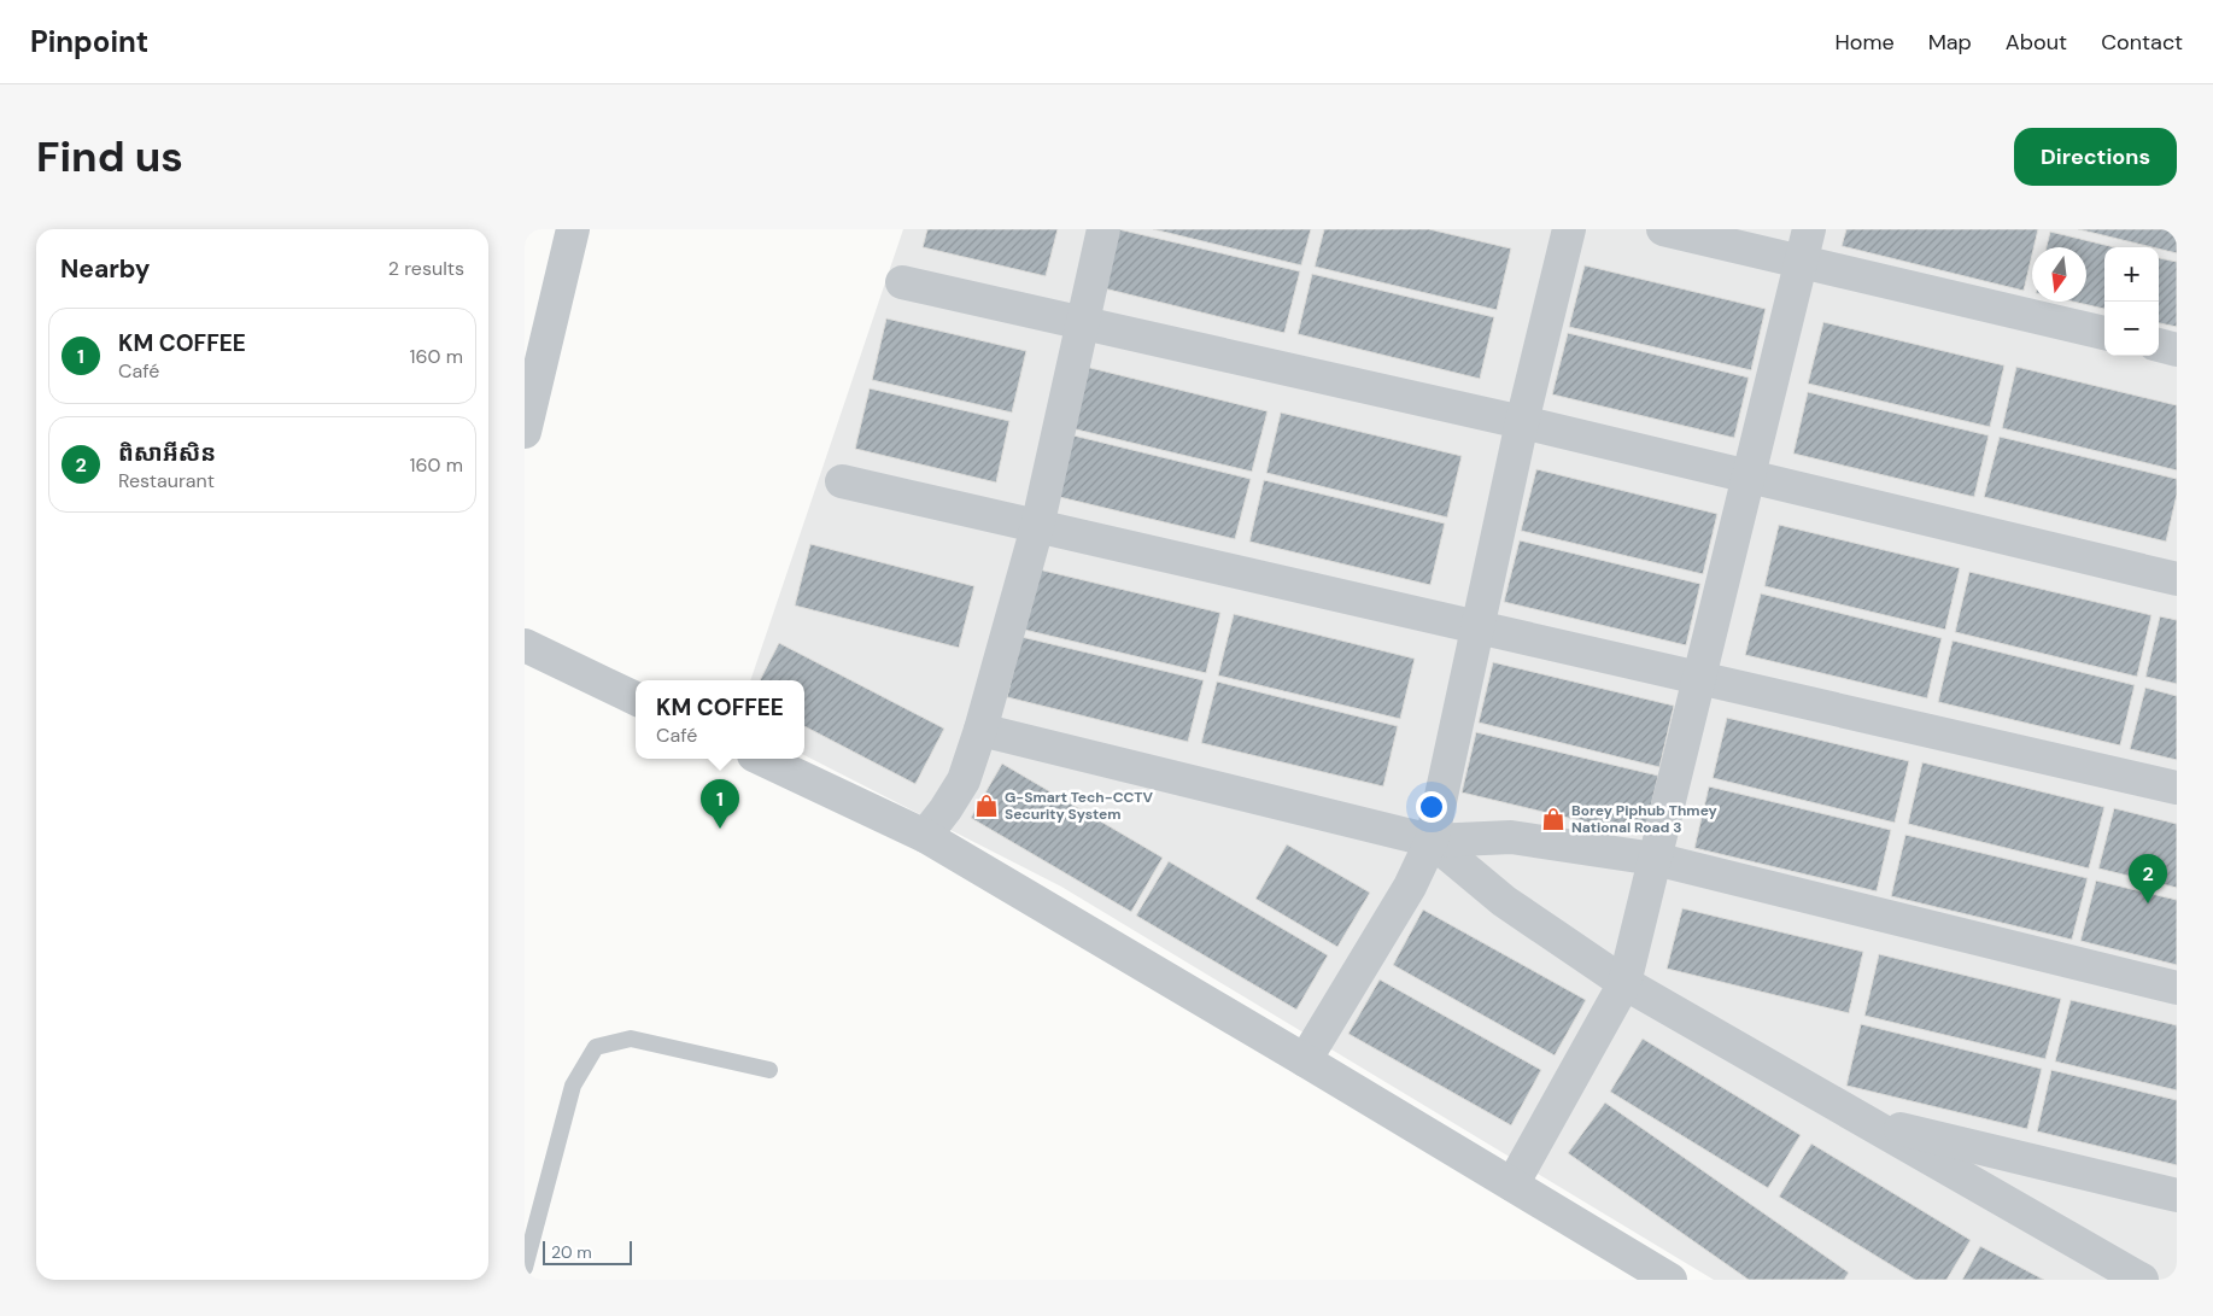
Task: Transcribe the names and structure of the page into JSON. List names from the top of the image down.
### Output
{
  "places": {
    "shop": ["G-Smart Tech-CCTV Security System", "Borey Piphub Thmey National Road 3"]
  },
  "scale_bar": "20 m",
  "north": "bottom",
  "page": {
    "header": "Pinpoint",
    "nav": [
      "Home",
      "Map",
      "About",
      "Contact"
    ],
    "buttons": "Directions",
    "title": "Find us",
    "heading": ["Nearby", "2 results"],
    "map_buttons": ["+", "−"],
    "list": [
      {
        "mark": "1",
        "name": "KM COFFEE",
        "note": "Café",
        "value": "160 m"
      },
      {
        "mark": "2",
        "name": "ពិសាអីសិន",
        "note": "Restaurant",
        "value": "160 m"
      }
    ],
    "popup": ["KM COFFEE", "Café"],
    "pins": ["1", "2"],
    "scale": "20 m"
  }
}
